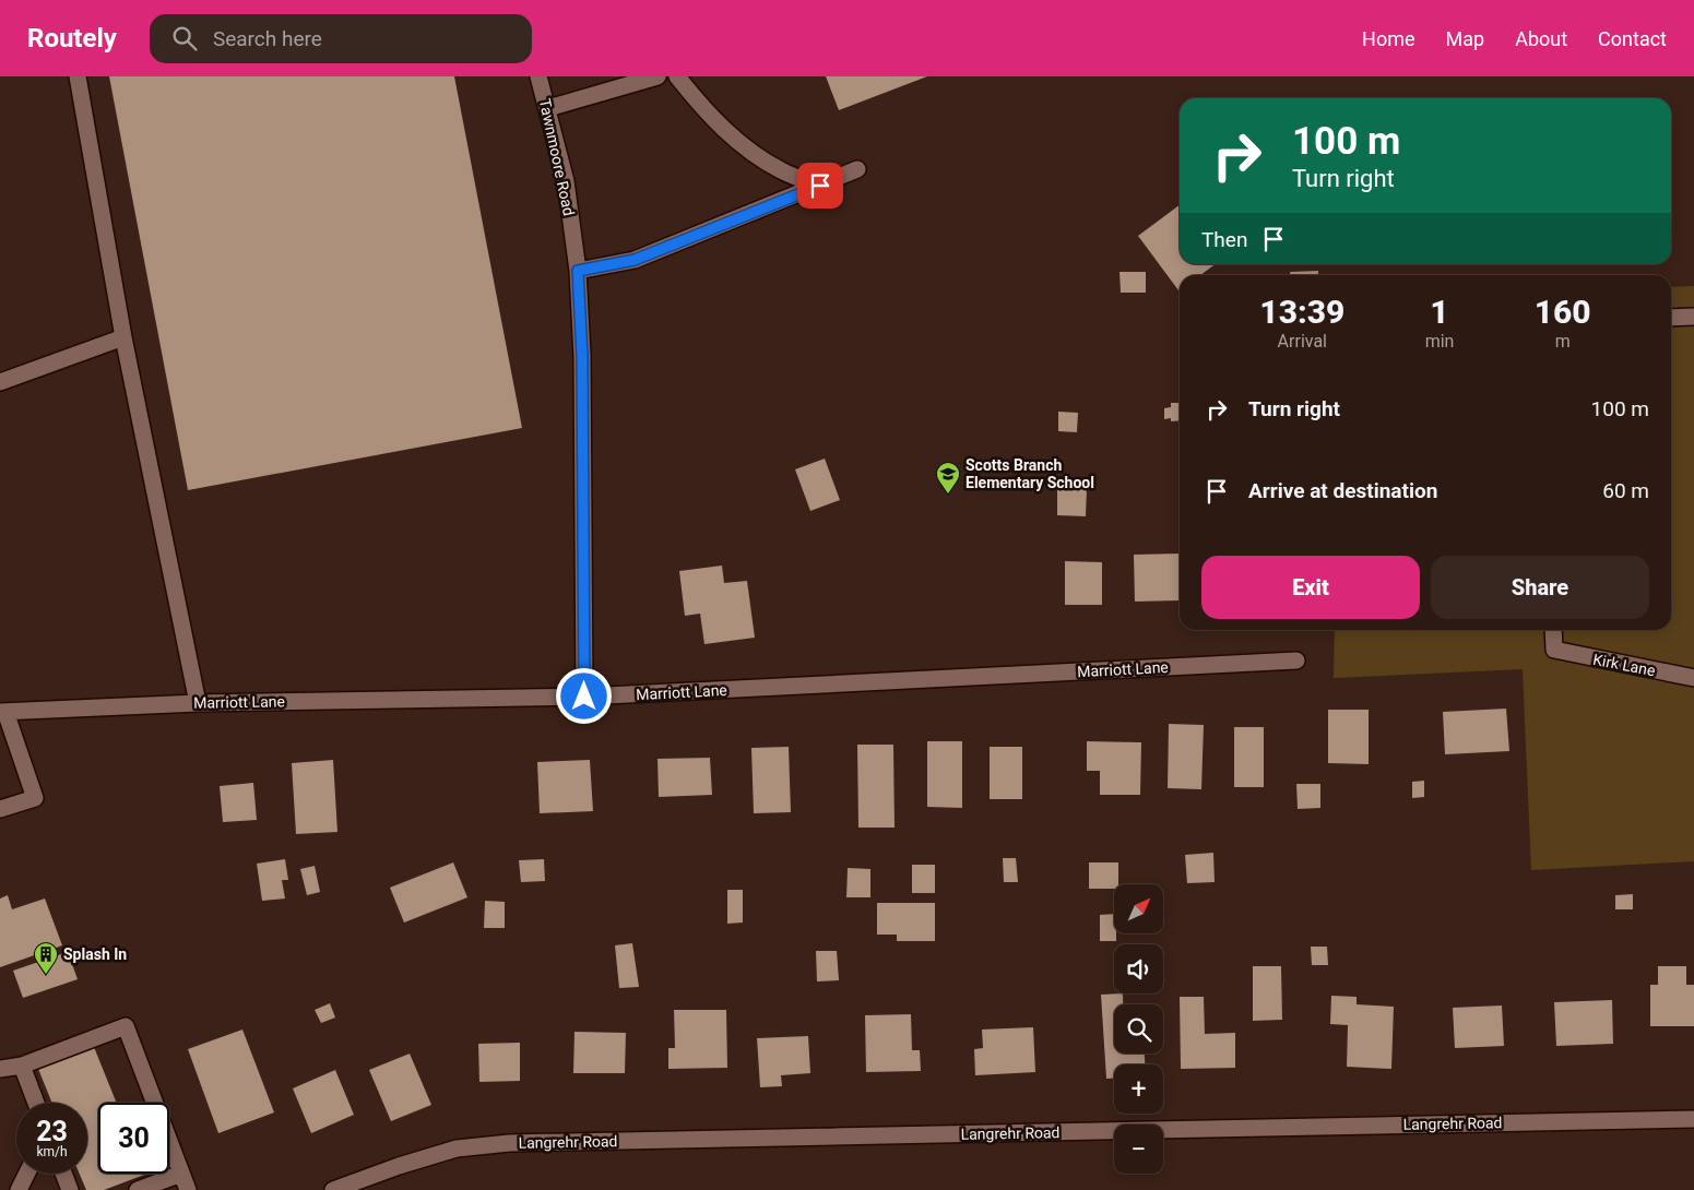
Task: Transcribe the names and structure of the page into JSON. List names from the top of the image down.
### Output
{
  "streets": {
    "street": [
      "Tawnmoore Road",
      "Kirk Lane",
      "Marriott Lane",
      "Langrehr Road"
    ]
  },
  "crossings": [
    ["Tawnmoore Road", "Marriott Lane"]
  ],
  "places": {
    "school or university": ["Scotts Branch Elementary School"],
    "building": ["Splash In"]
  },
  "north": "top right",
  "page": {
    "header": "Routely",
    "search": "Search here",
    "nav": [
      "Home",
      "Map",
      "About",
      "Contact"
    ],
    "turn": ["100 m", "Turn right"],
    "then": "Then",
    "eta": [
      "13:39",
      "Arrival",
      "1",
      "min",
      "160",
      "m"
    ],
    "list": [
      {
        "name": "Turn right",
        "value": "100 m"
      },
      {
        "name": "Arrive at destination",
        "value": "60 m"
      }
    ],
    "buttons": ["Exit", "Share"],
    "map_buttons": ["+", "−"],
    "speed": "23 km/h",
    "limit": "30"
  }
}
